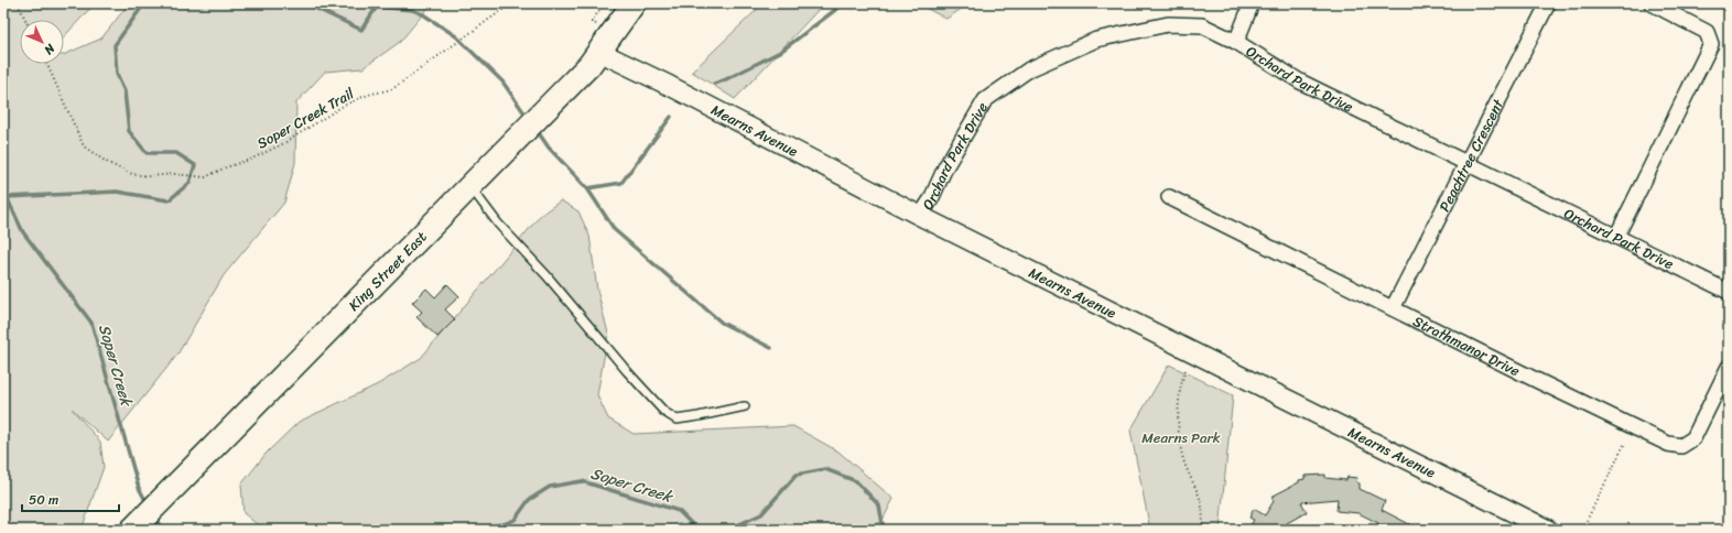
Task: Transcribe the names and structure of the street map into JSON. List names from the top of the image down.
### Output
{
  "streets": {
    "main road": ["King Street East"],
    "street": [
      "Orchard Park Drive",
      "Mearns Avenue",
      "Peachtree Crescent",
      "Strathmanor Drive"
    ],
    "path": ["Soper Creek Trail"]
  },
  "crossings": [
    ["Orchard Park Drive", "Mearns Avenue"],
    ["Orchard Park Drive", "Peachtree Crescent"],
    ["Mearns Avenue", "King Street East"],
    ["Peachtree Crescent", "Strathmanor Drive"]
  ],
  "water": ["Soper Creek"],
  "parks": ["Mearns Park"],
  "scale_bar": "50 m",
  "north": "bottom right"
}
